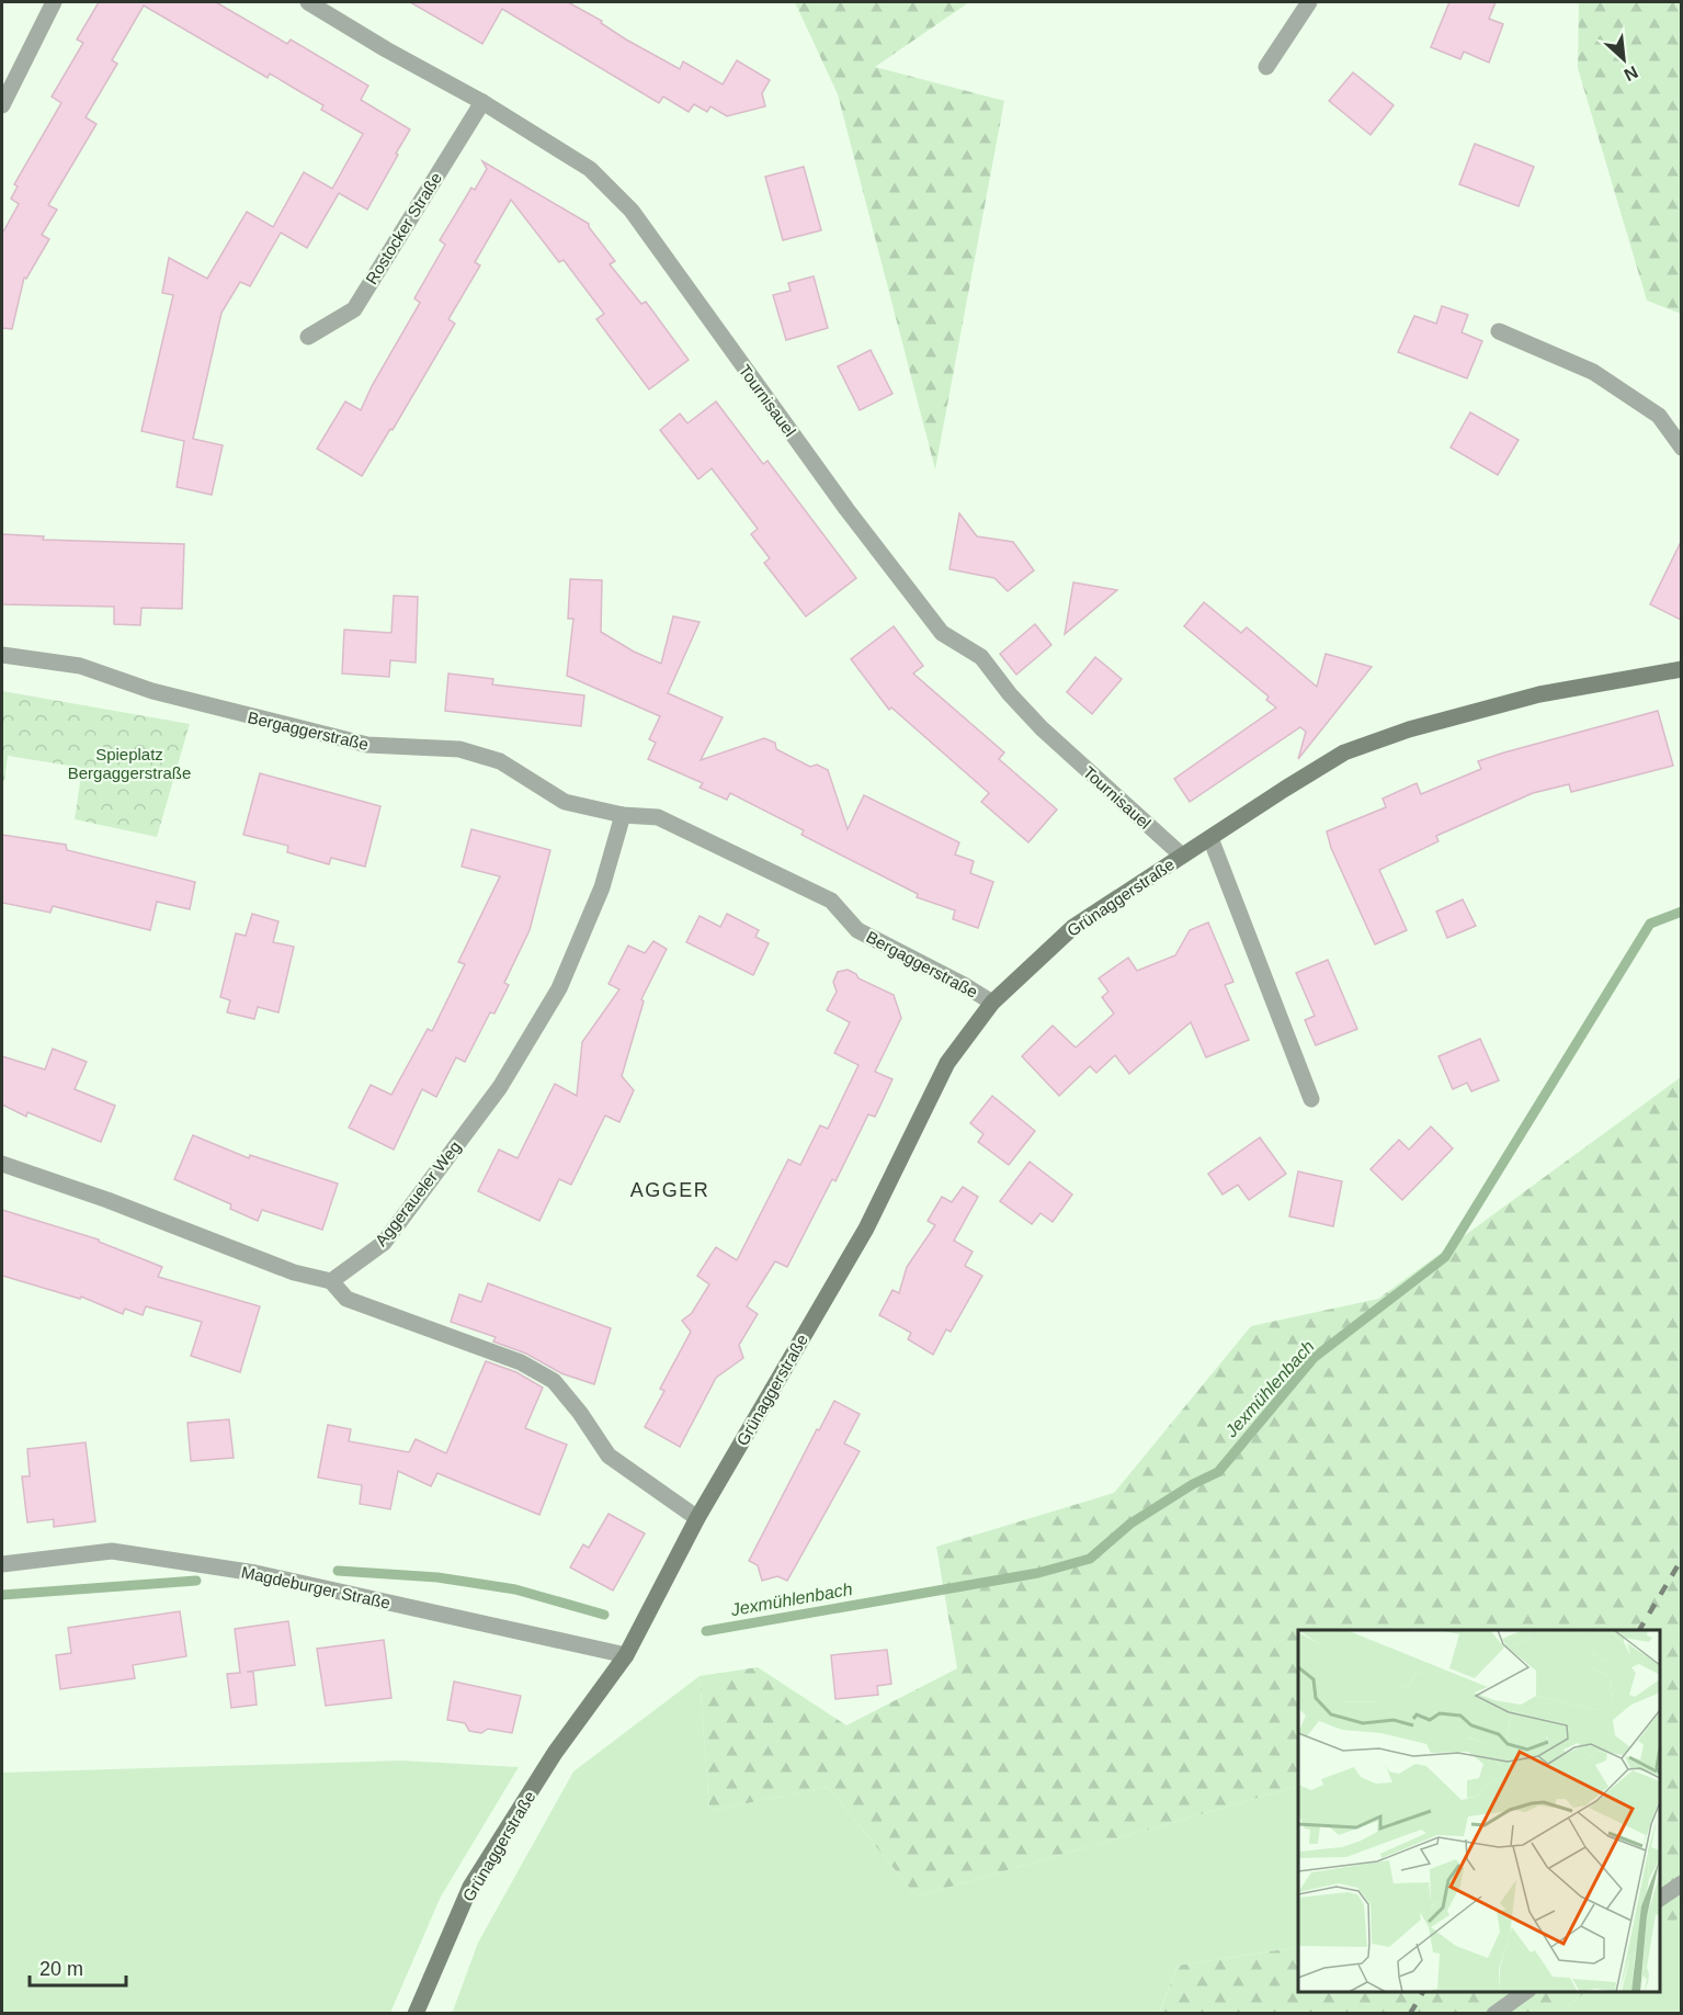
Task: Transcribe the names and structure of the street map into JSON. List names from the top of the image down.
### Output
{
  "streets": {
    "street": [
      "Rostocker Straße",
      "Tournisauel",
      "Bergaggerstraße",
      "Grünaggerstraße",
      "Aggeraueler Weg",
      "Magdeburger Straße"
    ]
  },
  "crossings": [
    ["Rostocker Straße", "Tournisauel"],
    ["Tournisauel", "Grünaggerstraße"],
    ["Bergaggerstraße", "Grünaggerstraße"],
    ["Bergaggerstraße", "Aggeraueler Weg"],
    ["Grünaggerstraße", "Magdeburger Straße"]
  ],
  "districts": ["AGGER"],
  "water": ["Jexmühlenbach"],
  "parks": ["Spieplatz Bergaggerstraße"],
  "scale_bar": "20 m",
  "north": "bottom right"
}
